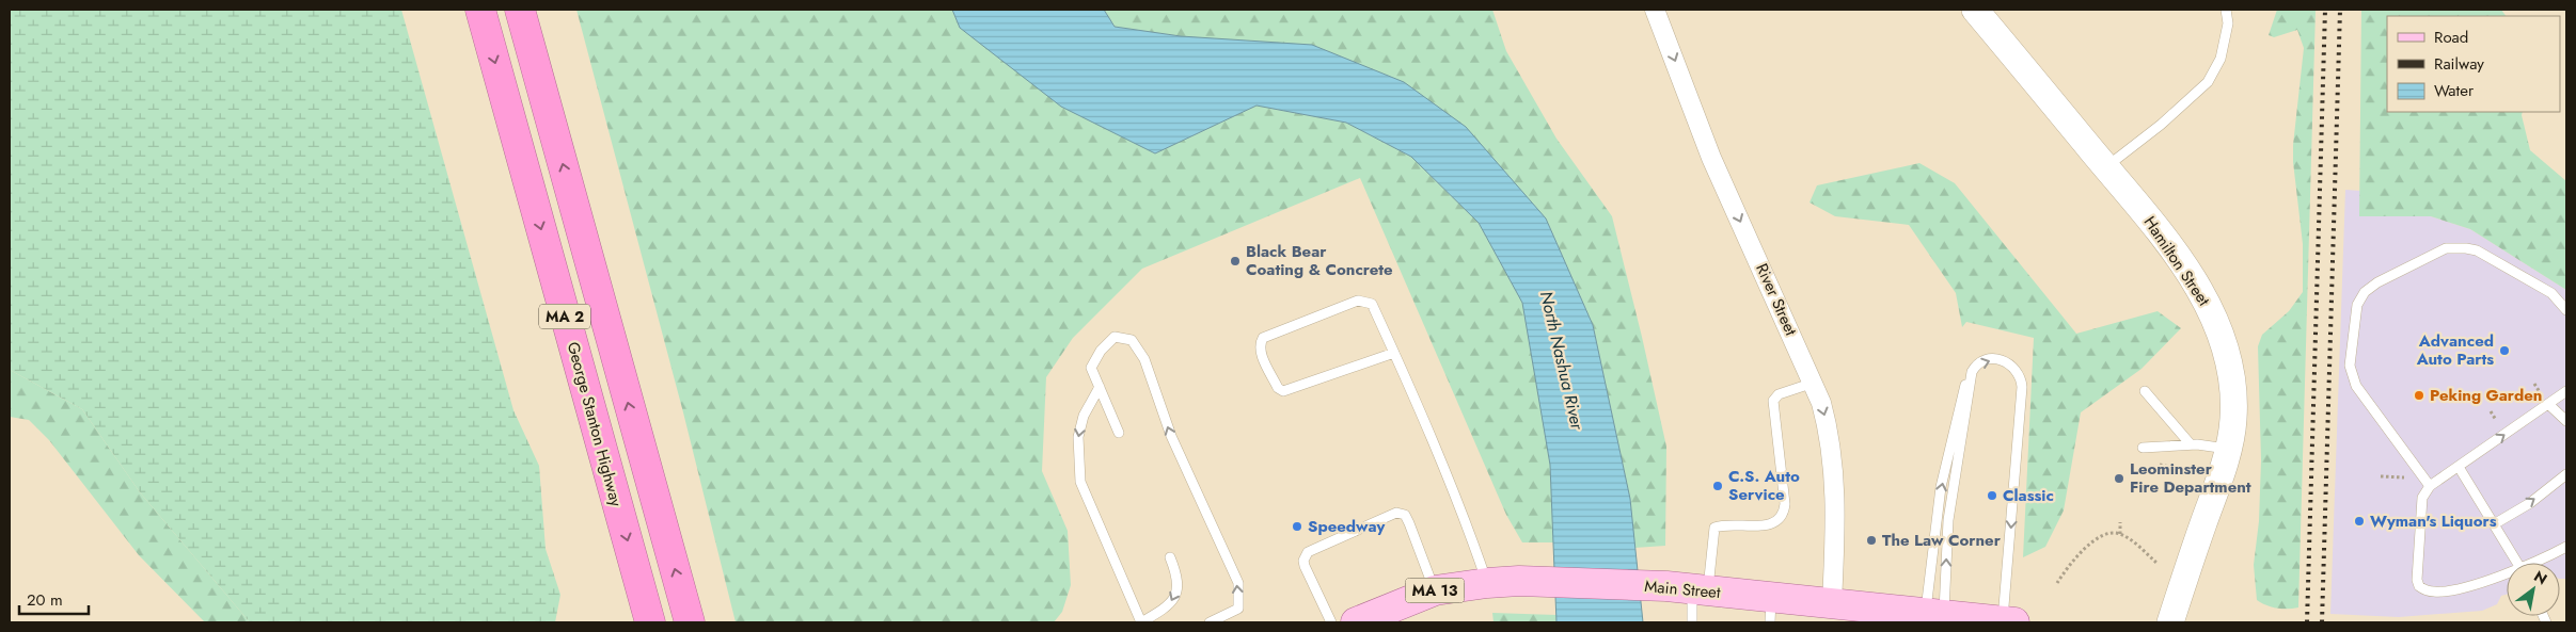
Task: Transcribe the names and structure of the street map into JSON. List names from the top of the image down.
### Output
{
  "streets": {
    "highway": ["MA 2", "George Stanton Highway"],
    "main road": ["Hamilton Street", "Main Street", "MA 13"],
    "street": ["River Street"]
  },
  "crossings": [
    ["River Street", "Main Street"]
  ],
  "one_way": ["River Street"],
  "water": ["North Nashua River"],
  "places": [
    "Black Bear Coating & Concrete",
    "Advanced Auto Parts",
    "Peking Garden",
    "Leominster Fire Department",
    "C.S. Auto Service",
    "Classic",
    "Wyman's Liquors",
    "Speedway",
    "The Law Corner"
  ],
  "legend": ["Road", "Railway", "Water"],
  "scale_bar": "20 m",
  "north": "top right"
}
